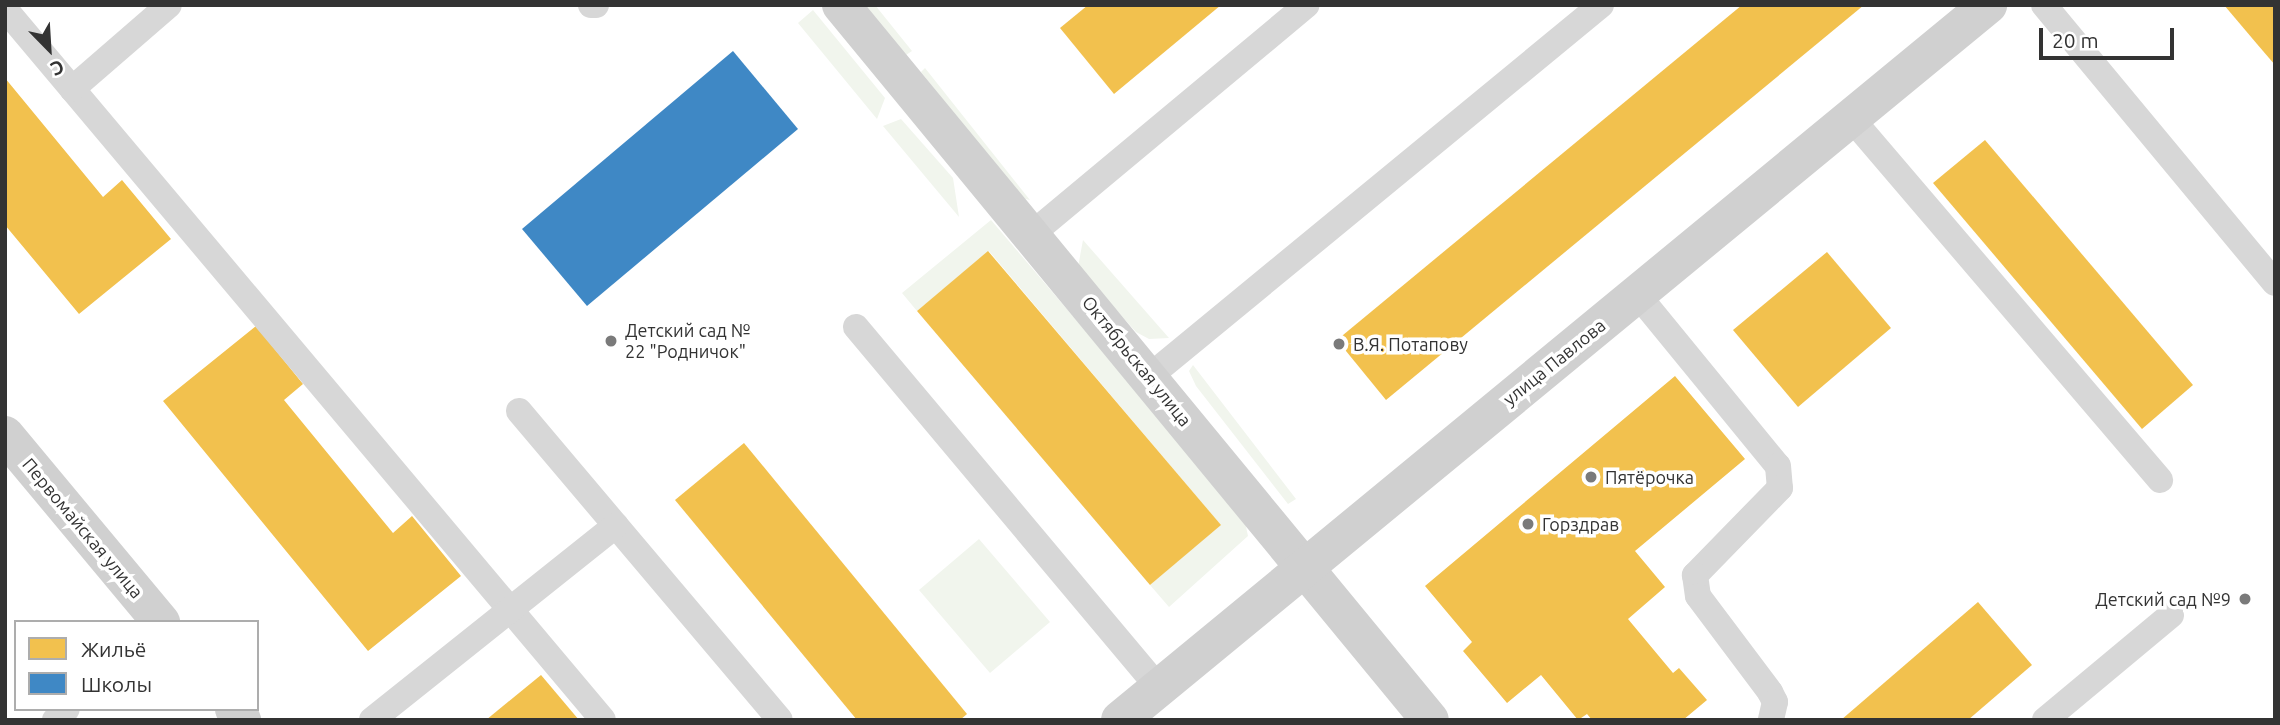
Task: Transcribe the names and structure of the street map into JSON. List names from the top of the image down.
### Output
{
  "streets": {
    "main road": ["Октябрьская улица", "улица Павлова", "Первомайская улица"]
  },
  "crossings": [
    ["Октябрьская улица", "улица Павлова"]
  ],
  "places": [
    "Детский сад № 22 \"Родничок\"",
    "В.Я. Потапову",
    "Пятёрочка",
    "Горздрав",
    "Детский сад №9"
  ],
  "legend": ["Жильё", "Школы"],
  "scale_bar": "20 m",
  "north": "bottom right"
}
